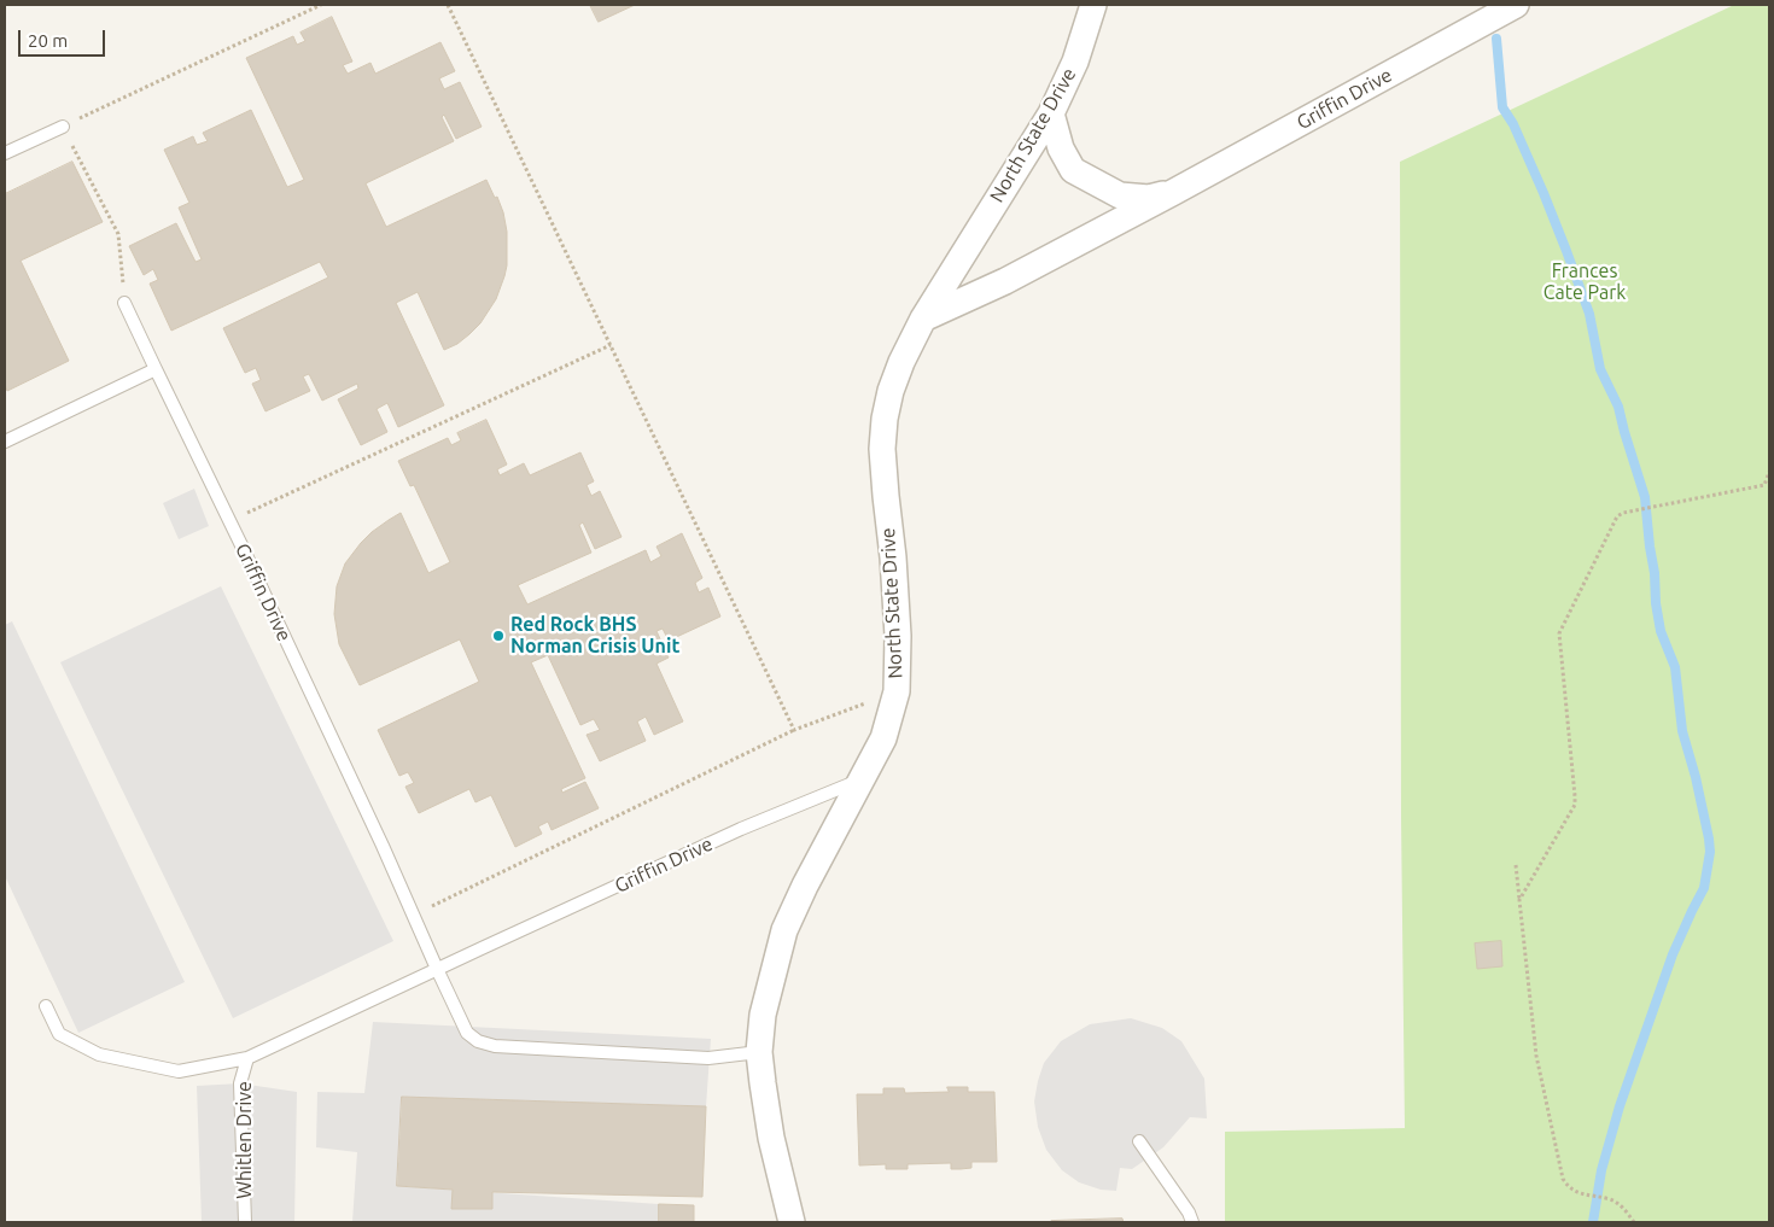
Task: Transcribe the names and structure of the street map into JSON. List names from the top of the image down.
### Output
{
  "streets": {
    "street": ["Griffin Drive", "North State Drive"],
    "lane": ["Whitlen Drive"]
  },
  "crossings": [
    ["Griffin Drive", "North State Drive"],
    ["Griffin Drive", "Whitlen Drive"]
  ],
  "parks": ["Frances Cate Park"],
  "places": ["Red Rock BHS Norman Crisis Unit"],
  "scale_bar": "20 m"
}
